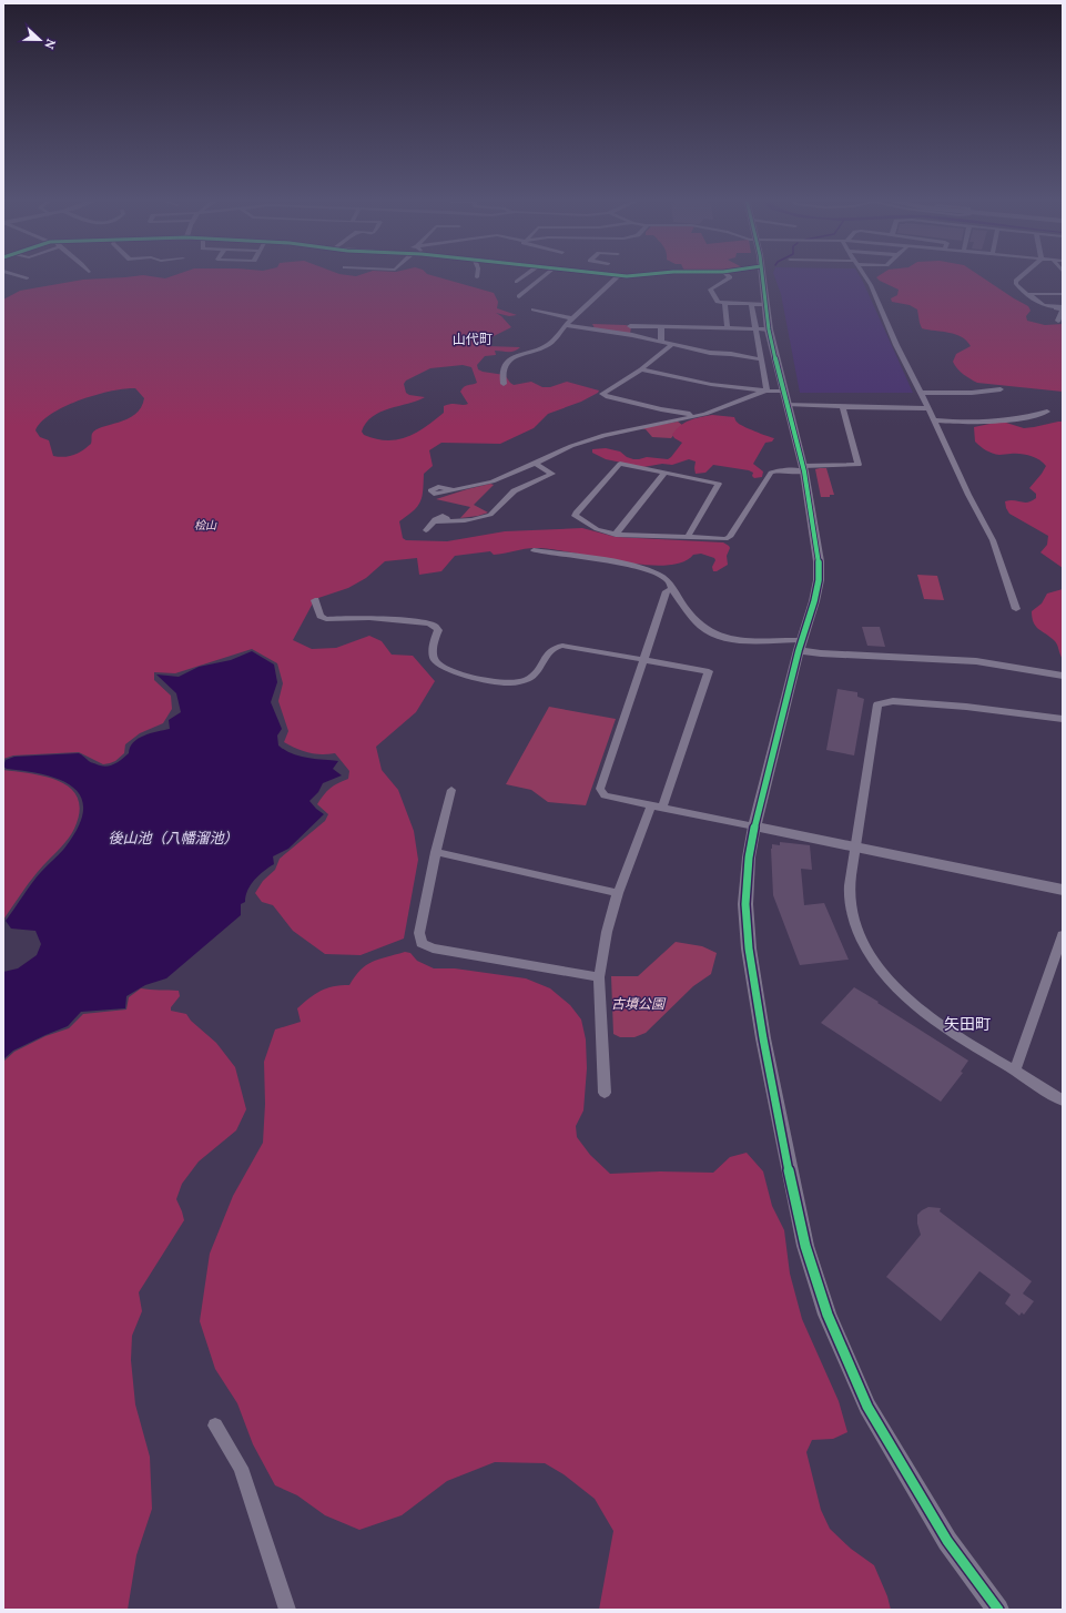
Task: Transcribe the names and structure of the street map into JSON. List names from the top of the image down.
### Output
{
  "districts": ["山代町", "矢田町"],
  "water": ["後山池（八幡溜池）"],
  "parks": ["桧山", "古墳公園"],
  "north": "right"
}
